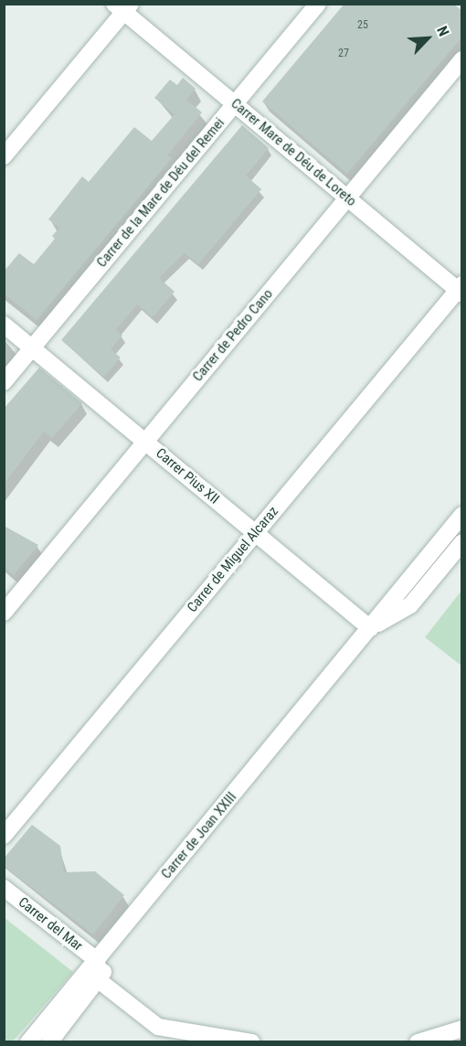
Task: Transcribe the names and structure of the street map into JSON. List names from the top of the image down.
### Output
{
  "streets": {
    "street": [
      "Carrer Mare de Déu de Loreto",
      "Carrer de la Mare de Déu del Remei",
      "Carrer de Pedro Cano",
      "Carrer Pius XII",
      "Carrer de Miguel Alcaraz",
      "Carrer de Joan XXIII",
      "Carrer del Mar"
    ]
  },
  "crossings": [
    ["Carrer Mare de Déu de Loreto", "Carrer de la Mare de Déu del Remei"],
    ["Carrer Mare de Déu de Loreto", "Carrer de Pedro Cano"],
    ["Carrer Mare de Déu de Loreto", "Carrer de Miguel Alcaraz"],
    ["Carrer de la Mare de Déu del Remei", "Carrer Pius XII"],
    ["Carrer de Pedro Cano", "Carrer Pius XII"],
    ["Carrer Pius XII", "Carrer de Miguel Alcaraz"],
    ["Carrer Pius XII", "Carrer de Joan XXIII"],
    ["Carrer de Joan XXIII", "Carrer del Mar"]
  ],
  "house_numbers": ["25", "27"],
  "north": "top right"
}
